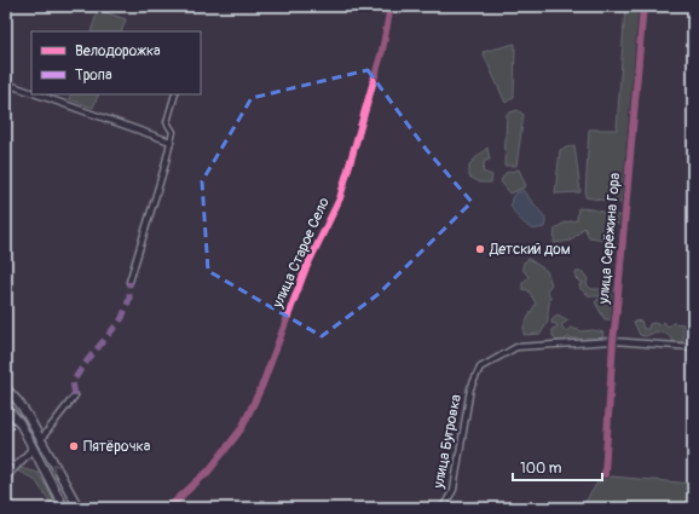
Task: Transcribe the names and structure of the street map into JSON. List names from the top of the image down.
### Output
{
  "streets": {
    "street": ["улица Серёжина Гора", "улица Старое Село", "улица Бугровка"]
  },
  "crossings": [
    ["улица Серёжина Гора", "улица Бугровка"]
  ],
  "places": ["Детский дом", "Пятёрочка"],
  "legend": ["Велодорожка", "Тропа"],
  "scale_bar": "100 m"
}
